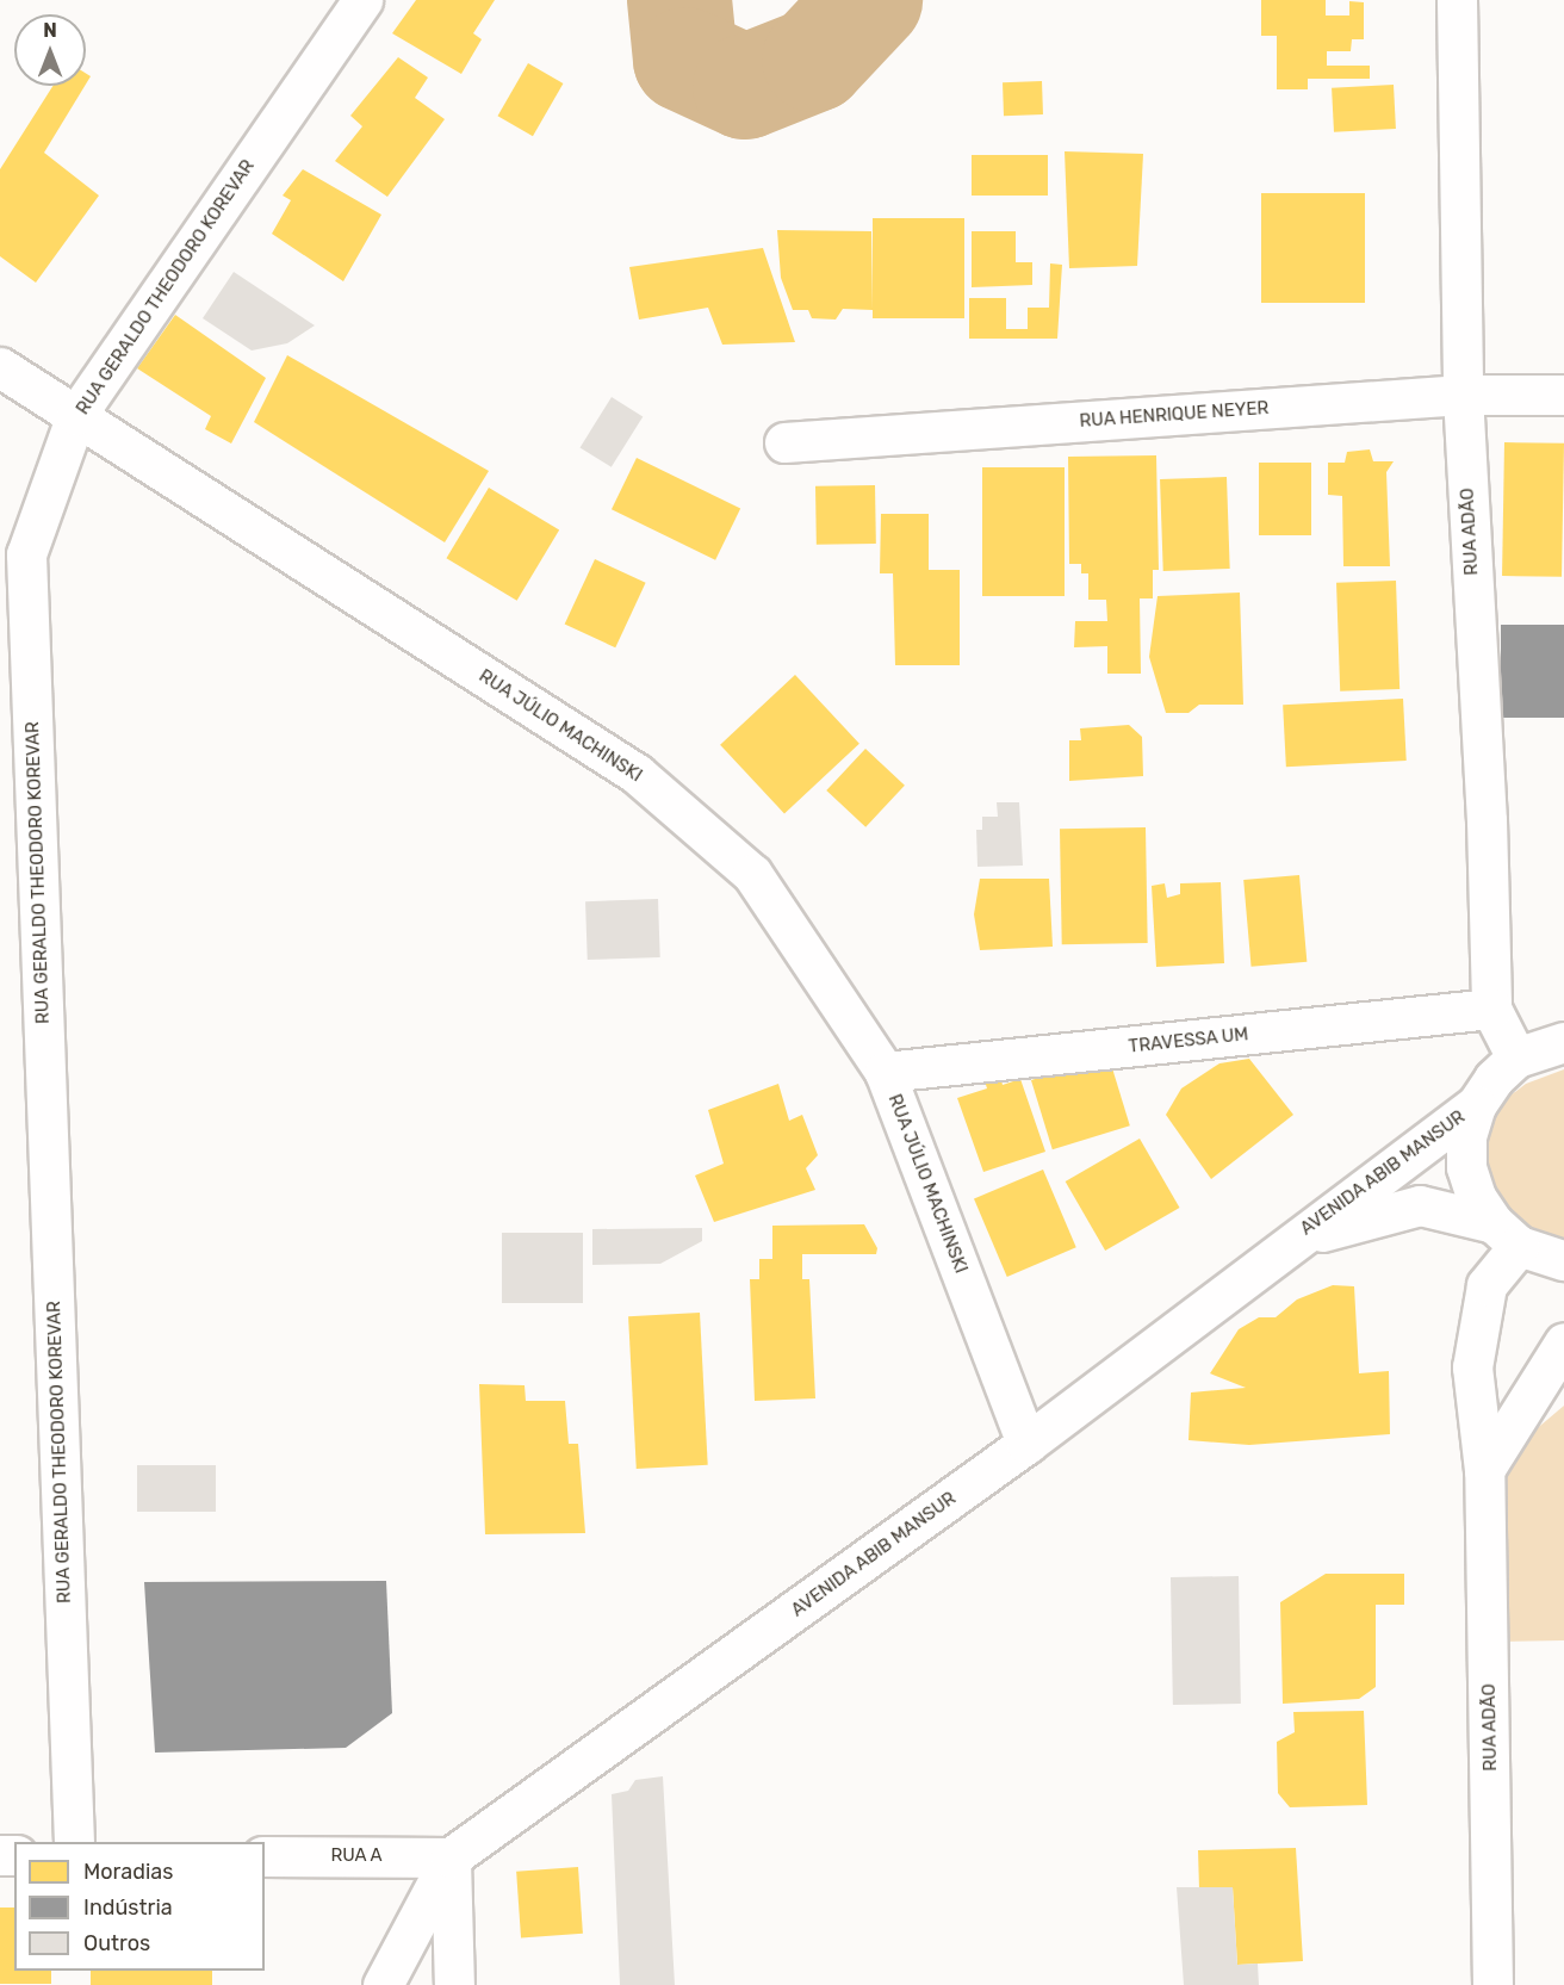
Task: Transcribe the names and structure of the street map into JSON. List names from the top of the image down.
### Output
{
  "streets": {
    "street": [
      "RUA GERALDO THEODORO KOREVAR",
      "RUA HENRIQUE NEYER",
      "RUA ADÃO",
      "RUA JÚLIO MACHINSKI",
      "TRAVESSA UM",
      "AVENIDA ABIB MANSUR",
      "RUA A"
    ]
  },
  "crossings": [
    ["RUA GERALDO THEODORO KOREVAR", "RUA JÚLIO MACHINSKI"],
    ["RUA HENRIQUE NEYER", "RUA ADÃO"],
    ["RUA ADÃO", "TRAVESSA UM"],
    ["RUA ADÃO", "AVENIDA ABIB MANSUR"],
    ["RUA JÚLIO MACHINSKI", "TRAVESSA UM"],
    ["RUA JÚLIO MACHINSKI", "AVENIDA ABIB MANSUR"],
    ["AVENIDA ABIB MANSUR", "RUA A"]
  ],
  "legend": ["Moradias", "Indústria", "Outros"],
  "north": "top"
}
